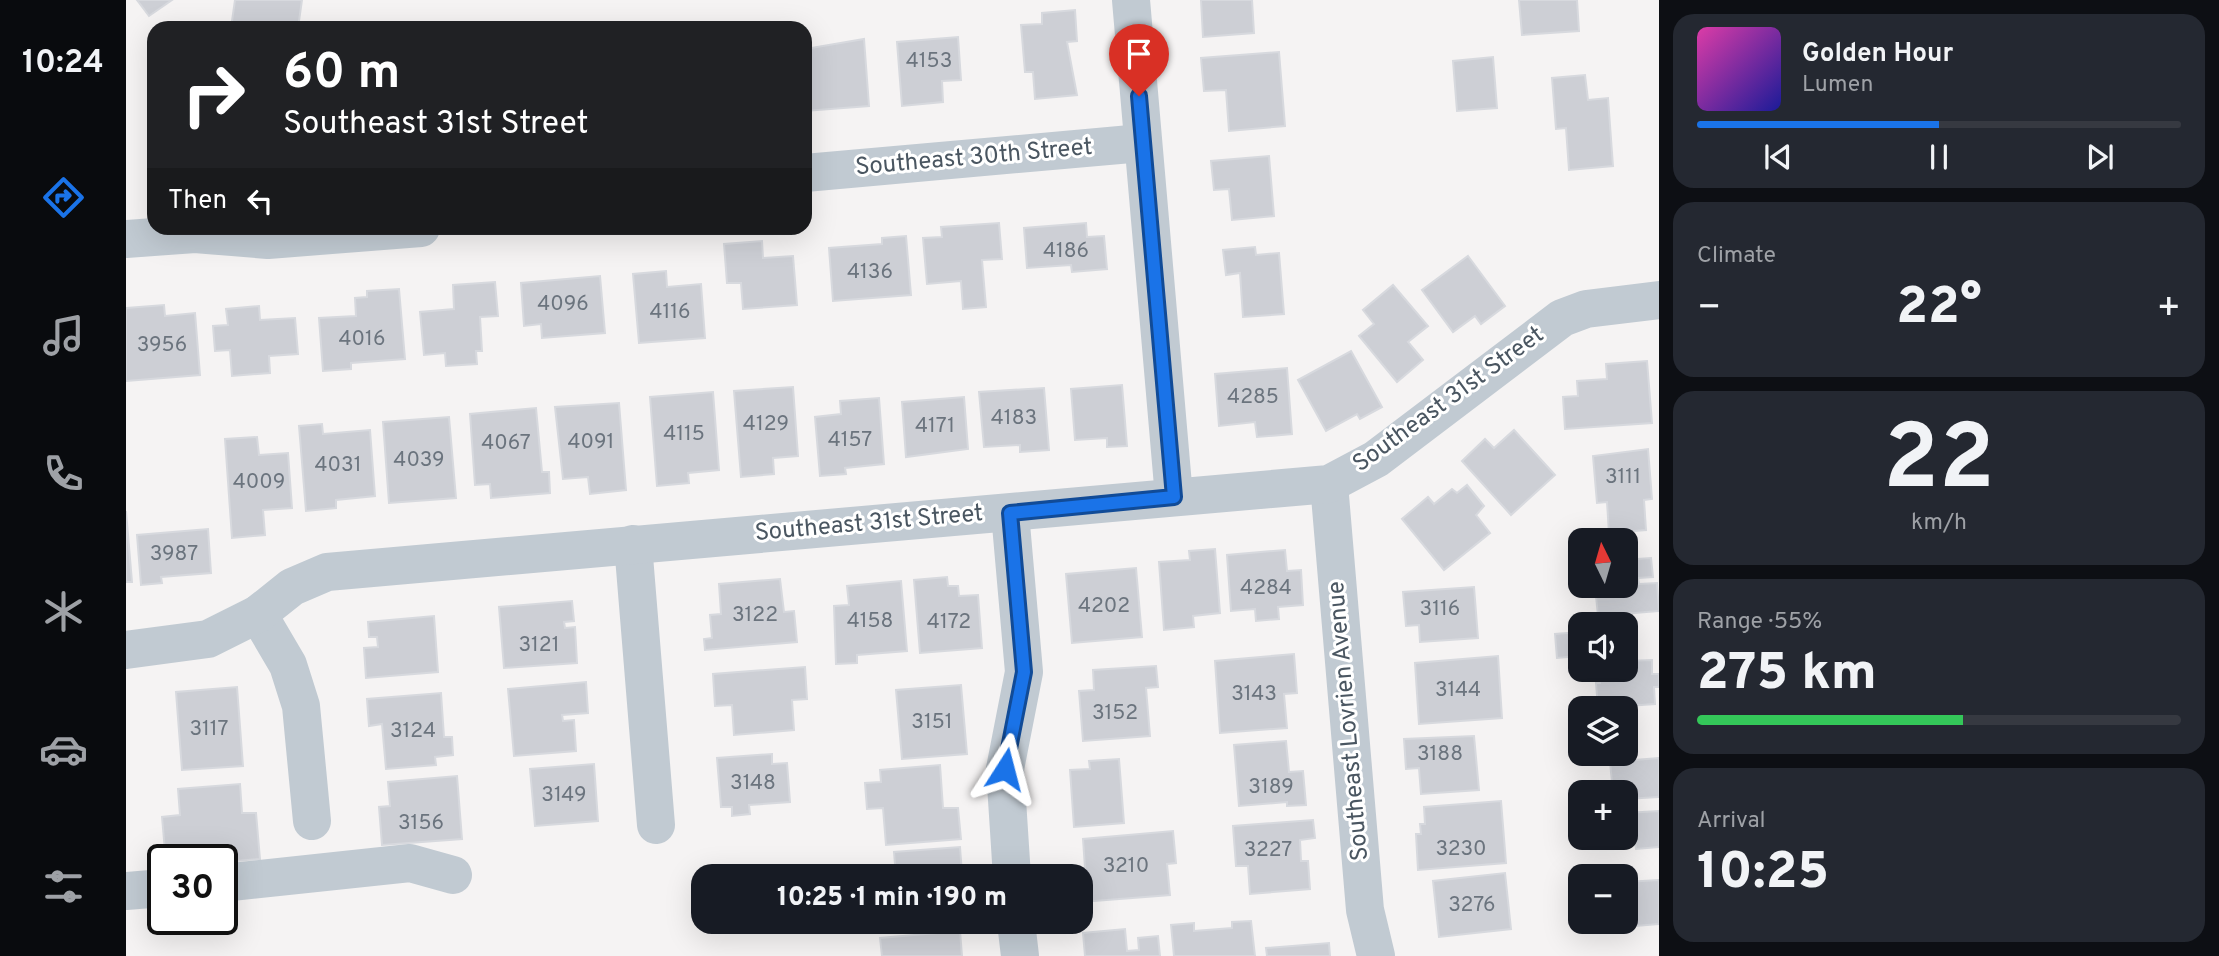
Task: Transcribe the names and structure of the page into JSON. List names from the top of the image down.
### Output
{
  "streets": {
    "street": ["Southeast 30th Street", "Southeast 31st Street", "Southeast Lovrien Avenue"]
  },
  "crossings": [
    ["Southeast 31st Street", "Southeast Lovrien Avenue"]
  ],
  "house_numbers": [
    "4153",
    "4186",
    "4136",
    "4096",
    "4116",
    "4016",
    "3956",
    "4285",
    "4183",
    "4129",
    "4171",
    "4115",
    "4157",
    "4091",
    "4067",
    "4039",
    "4031",
    "3111",
    "4009",
    "3987",
    "4284",
    "4202",
    "3116",
    "3122",
    "4158",
    "4172",
    "3121",
    "3144",
    "3143",
    "3152",
    "3151",
    "3117",
    "3124",
    "3188",
    "3148",
    "3189",
    "3149",
    "3156",
    "3230",
    "3227",
    "3210",
    "3276"
  ],
  "north": "top",
  "page": {
    "tabs": "10:24",
    "turn": ["60 m", "Southeast 31st Street"],
    "song": ["Golden Hour", "Lumen"],
    "then": "Then",
    "tile": [
      "Climate",
      ["22", "km/h"],
      ["Range · 55%", "275 km"],
      ["Arrival", "10:25"]
    ],
    "heat": ["−", "22°", "+"],
    "map_buttons": ["+", "−"],
    "limit": "30",
    "trip": "10:25 · 1 min · 190 m"
  }
}
